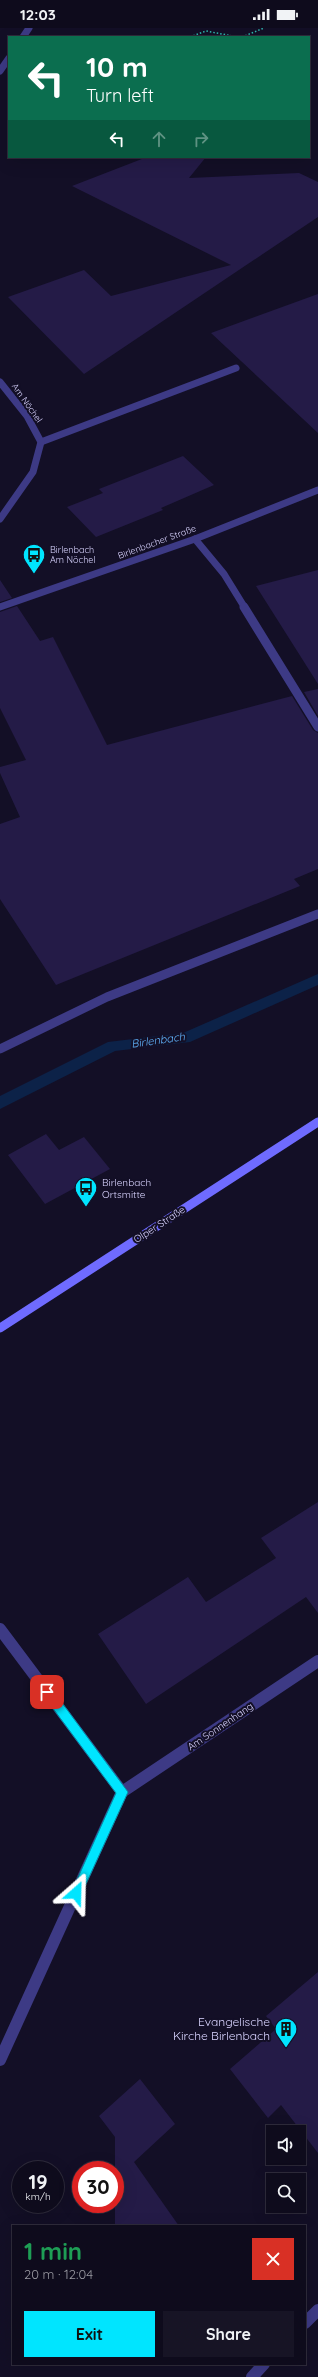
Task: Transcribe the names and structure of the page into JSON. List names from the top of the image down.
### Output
{
  "streets": {
    "main road": ["Olper Straße"],
    "street": ["Am Nöchel", "Birlenbacher Straße", "Am Sonnenhang"]
  },
  "water": ["Birlenbach"],
  "places": {
    "bus stop": ["Birlenbach Am Nöchel", "Birlenbach Ortsmitte"],
    "building": ["Evangelische Kirche Birlenbach"]
  },
  "page": {
    "status": "12:03",
    "turn": ["10 m", "Turn left"],
    "speed": "19 km/h",
    "limit": "30",
    "heading": ["1 min", "20 m · 12:04"],
    "buttons": ["Exit", "Share"]
  }
}
